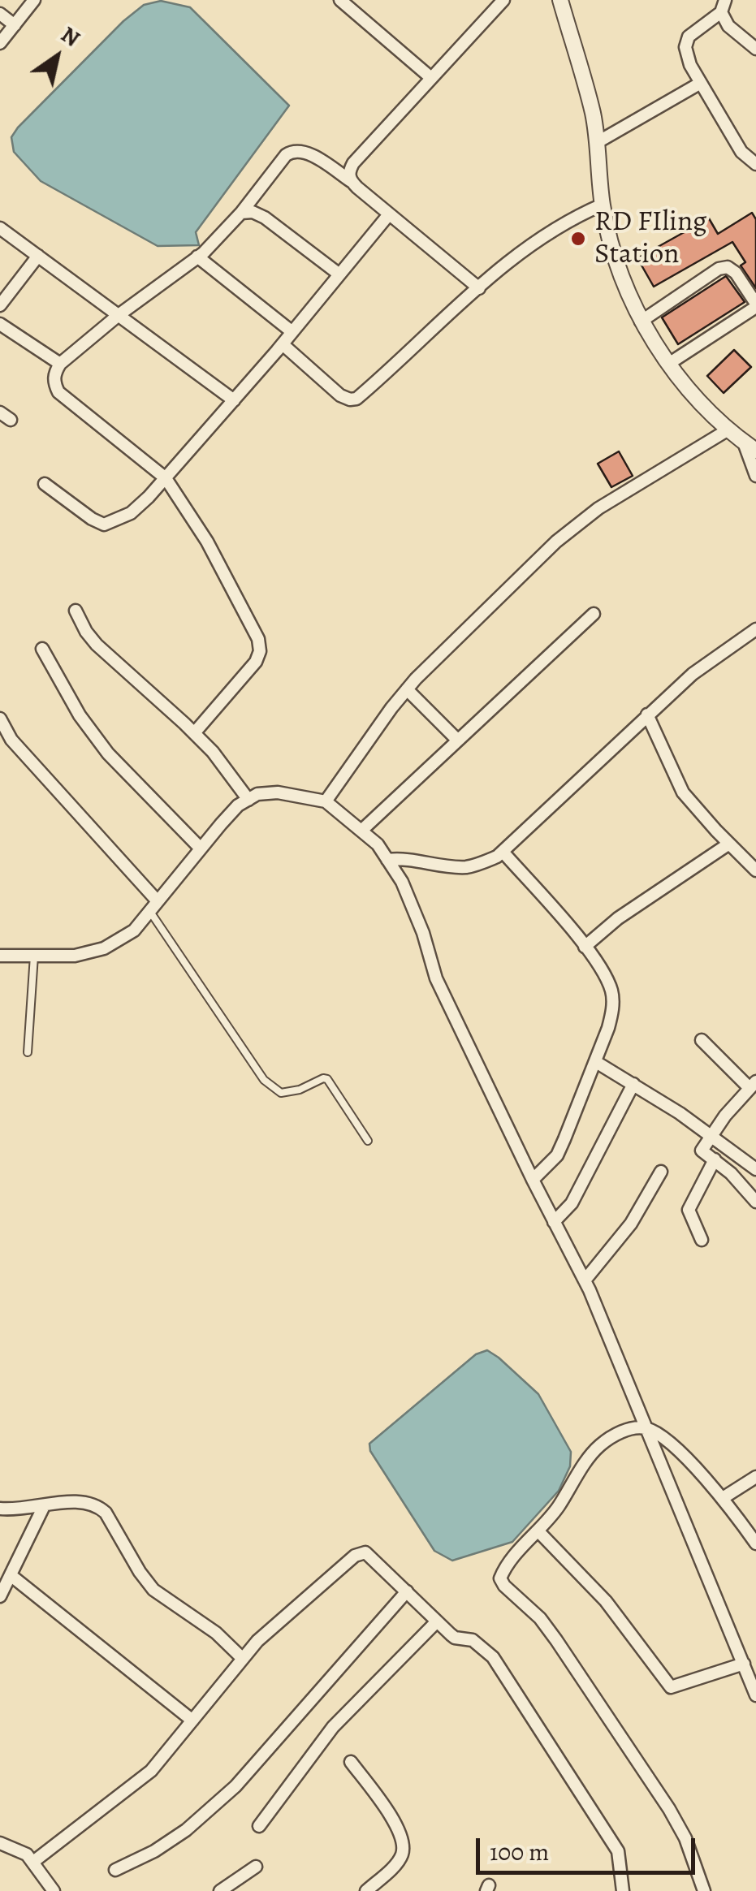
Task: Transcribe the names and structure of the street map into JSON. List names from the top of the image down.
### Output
{
  "places": ["RD FIling Station"],
  "scale_bar": "100 m",
  "north": "top right"
}
